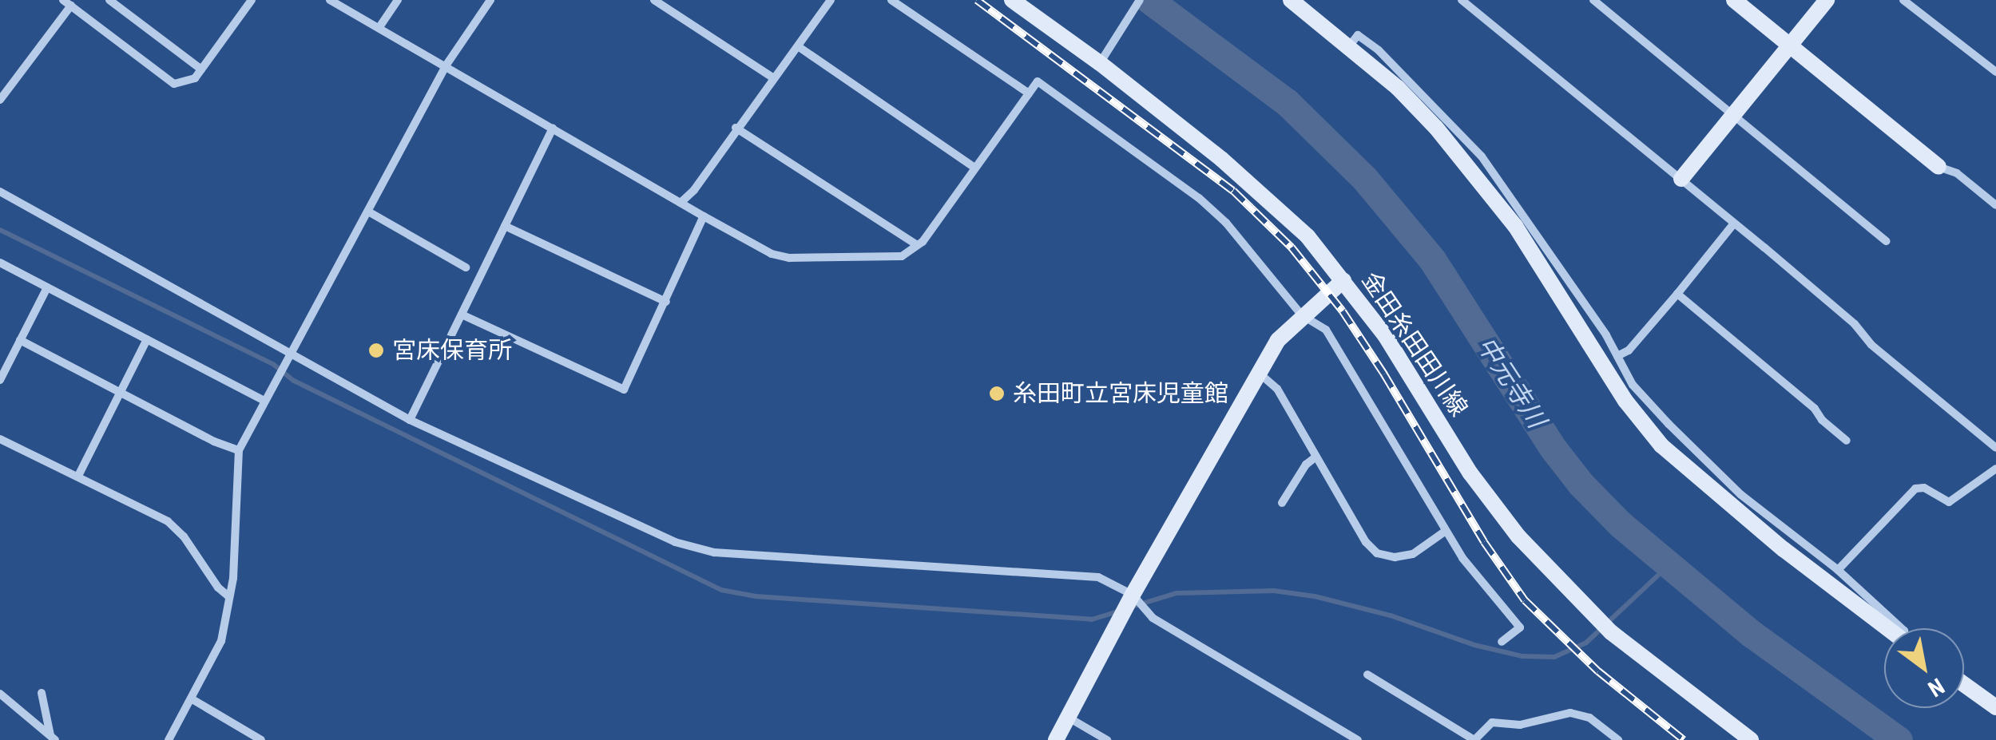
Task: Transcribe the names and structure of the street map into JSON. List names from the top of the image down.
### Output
{
  "streets": {
    "street": ["金田糸田田川線"]
  },
  "water": ["中元寺川"],
  "places": ["宮床保育所", "糸田町立宮床児童館"],
  "north": "bottom right"
}
